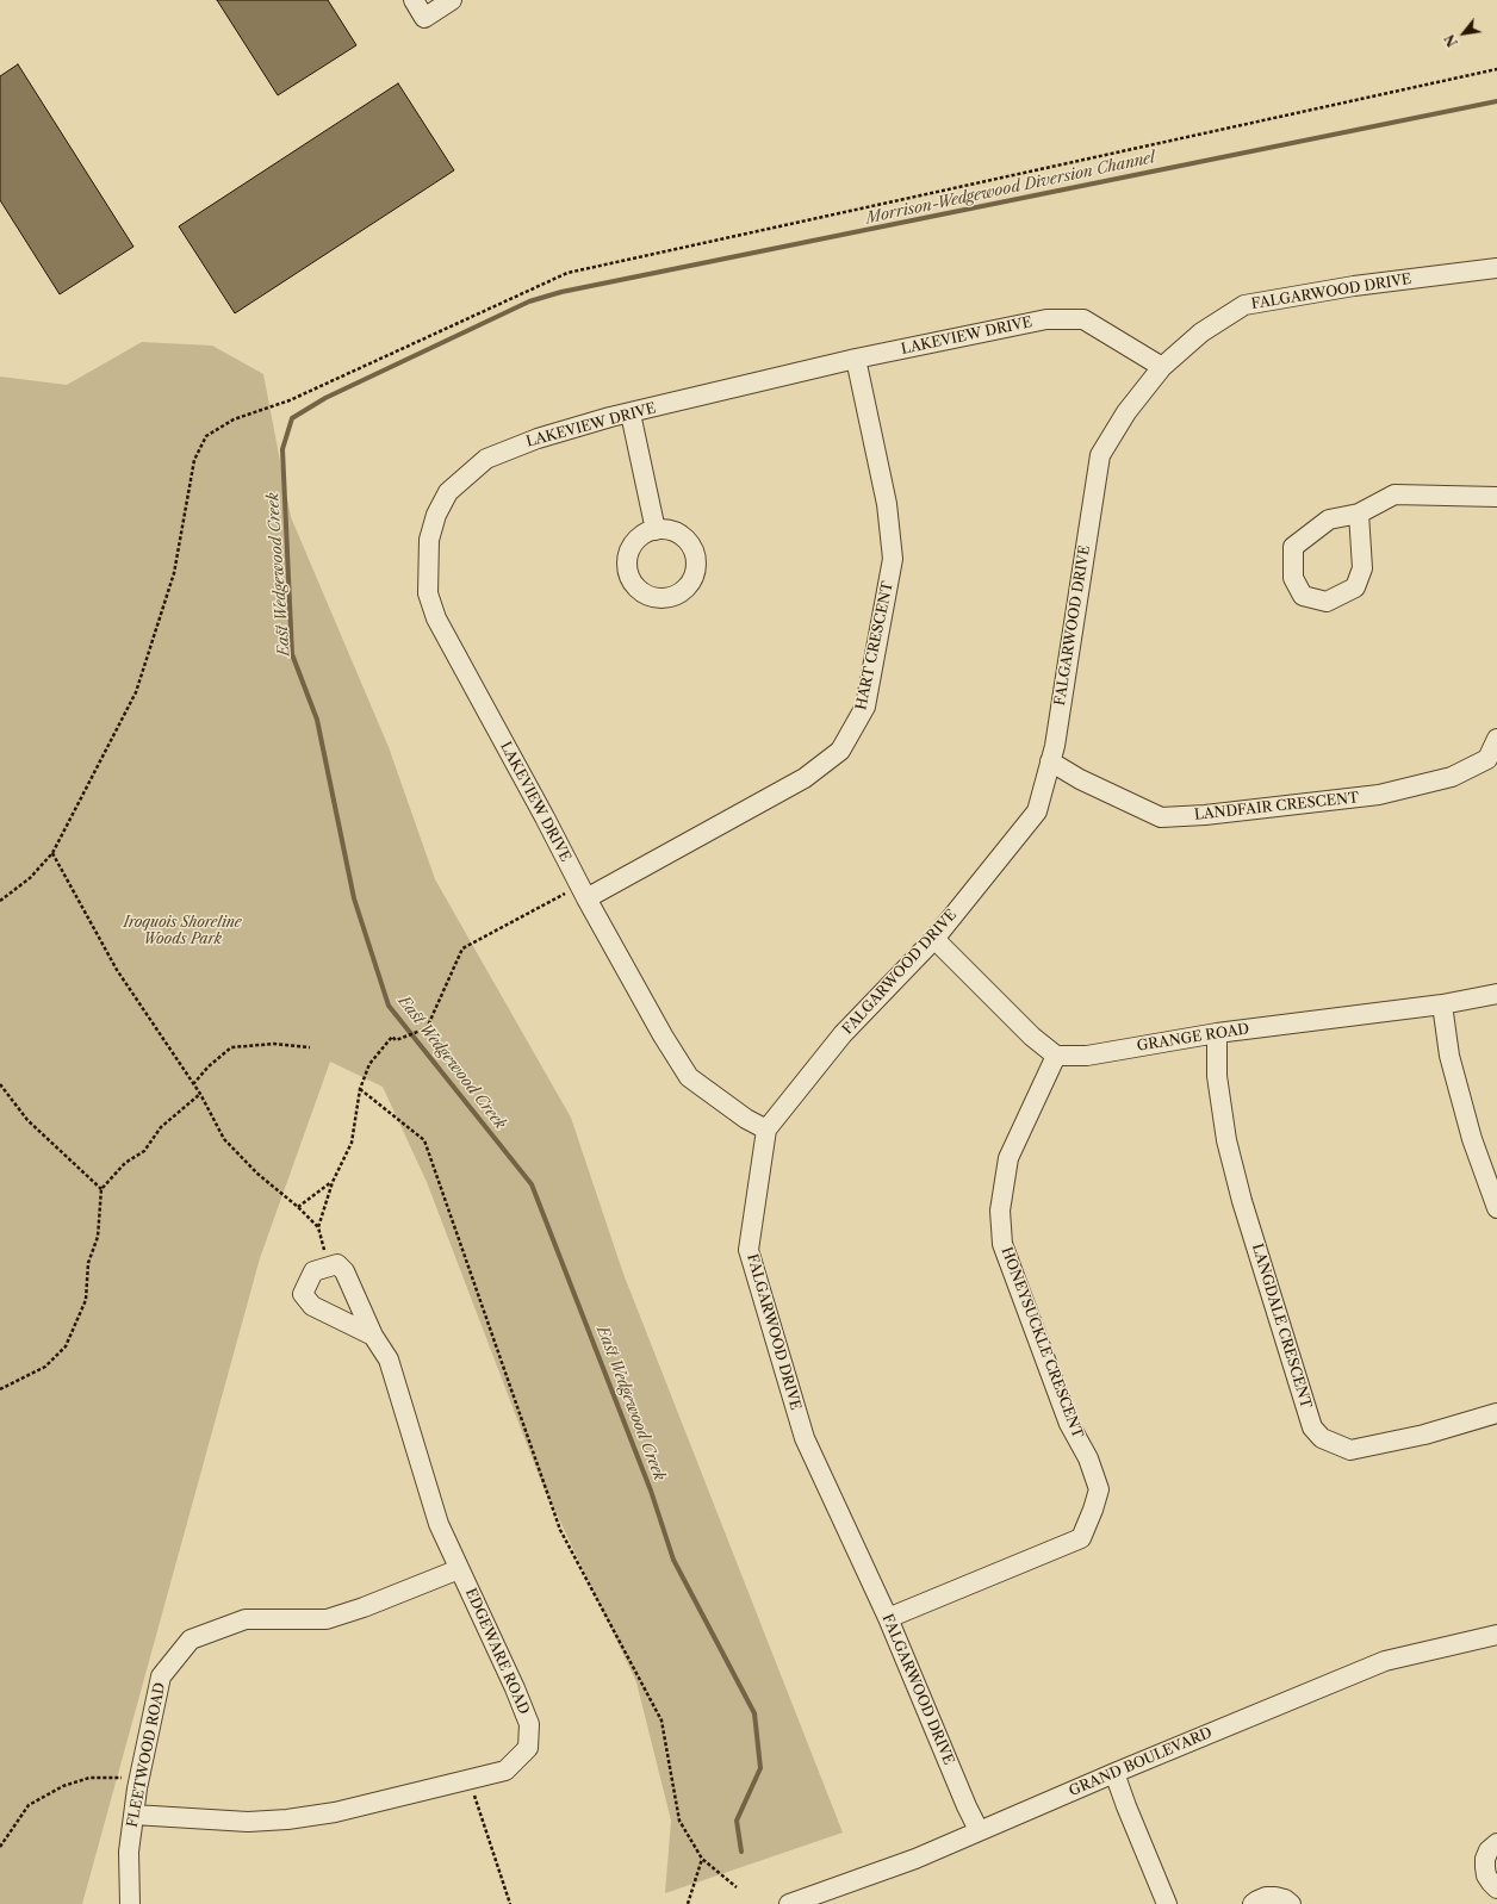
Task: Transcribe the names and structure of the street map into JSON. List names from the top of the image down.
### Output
{
  "streets": {
    "street": [
      "FALGARWOOD DRIVE",
      "LAKEVIEW DRIVE",
      "HART CRESCENT",
      "LANDFAIR CRESCENT",
      "GRANGE ROAD",
      "LANGDALE CRESCENT",
      "HONEYSUCKLE CRESCENT",
      "EDGEWARE ROAD",
      "FLEETWOOD ROAD",
      "GRAND BOULEVARD"
    ]
  },
  "crossings": [
    ["FALGARWOOD DRIVE", "LAKEVIEW DRIVE"],
    ["FALGARWOOD DRIVE", "LANDFAIR CRESCENT"],
    ["FALGARWOOD DRIVE", "HONEYSUCKLE CRESCENT"],
    ["FALGARWOOD DRIVE", "GRAND BOULEVARD"],
    ["LAKEVIEW DRIVE", "HART CRESCENT"],
    ["GRANGE ROAD", "LANGDALE CRESCENT"],
    ["GRANGE ROAD", "HONEYSUCKLE CRESCENT"],
    ["EDGEWARE ROAD", "FLEETWOOD ROAD"]
  ],
  "water": ["Morrison-Wedgewood Diversion Channel", "East Wedgewood Creek"],
  "parks": ["Iroquois Shoreline Woods Park"],
  "north": "bottom left"
}
